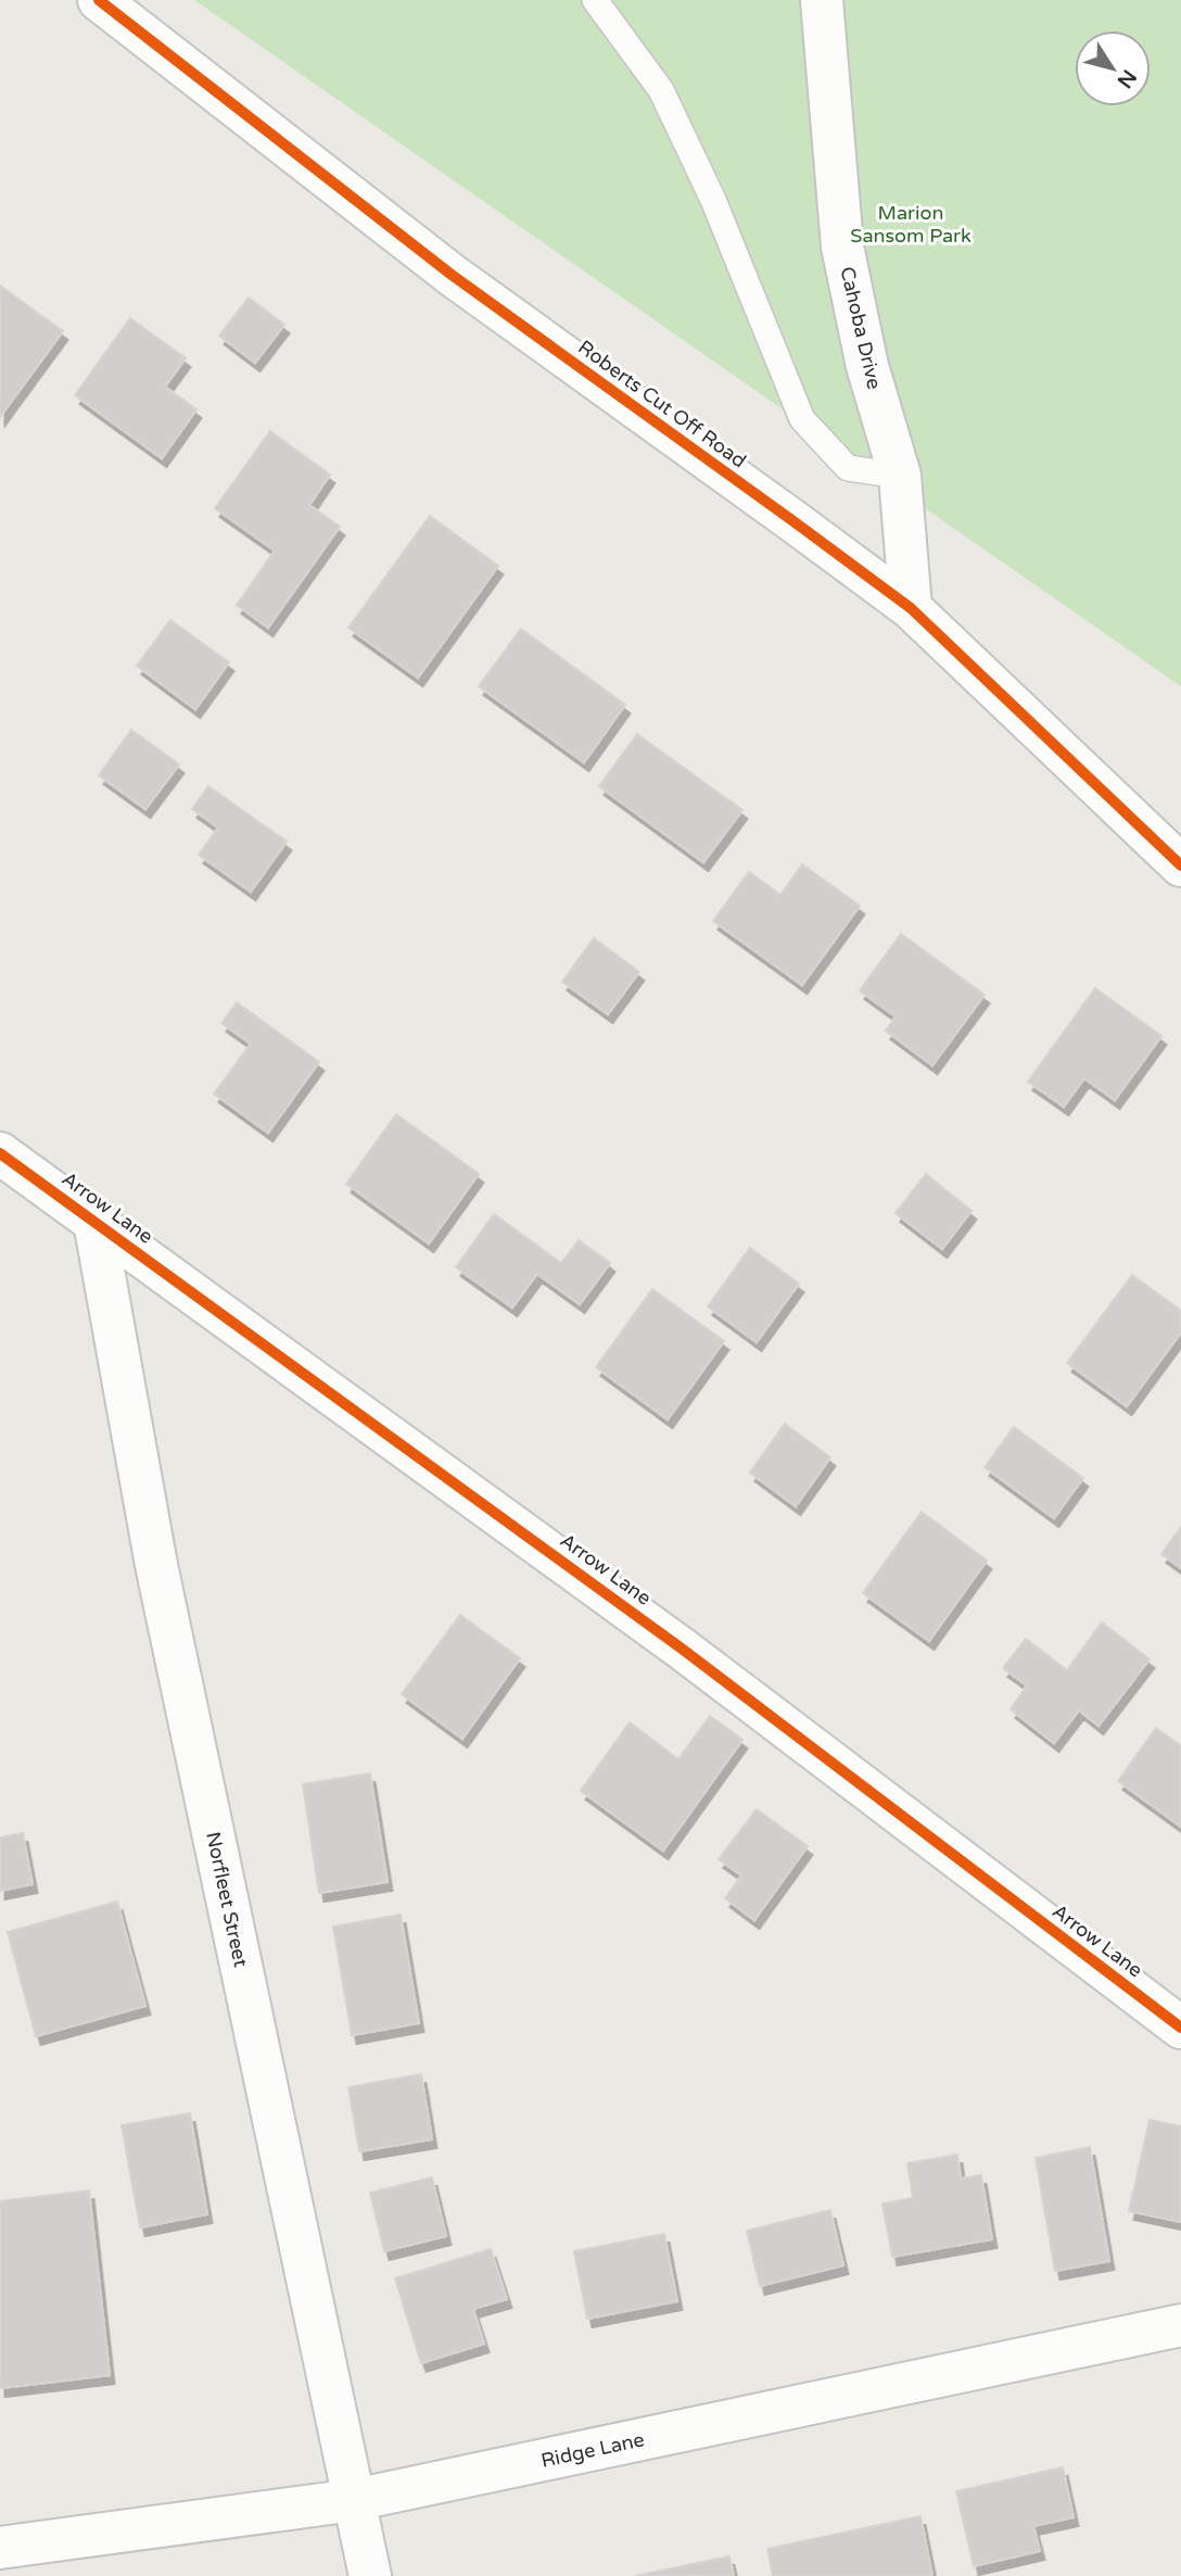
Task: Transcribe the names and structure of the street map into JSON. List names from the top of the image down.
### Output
{
  "streets": {
    "street": [
      "Cahoba Drive",
      "Roberts Cut Off Road",
      "Arrow Lane",
      "Norfleet Street",
      "Ridge Lane"
    ]
  },
  "crossings": [
    ["Cahoba Drive", "Roberts Cut Off Road"],
    ["Arrow Lane", "Norfleet Street"],
    ["Norfleet Street", "Ridge Lane"]
  ],
  "parks": ["Marion Sansom Park"],
  "north": "bottom right"
}
